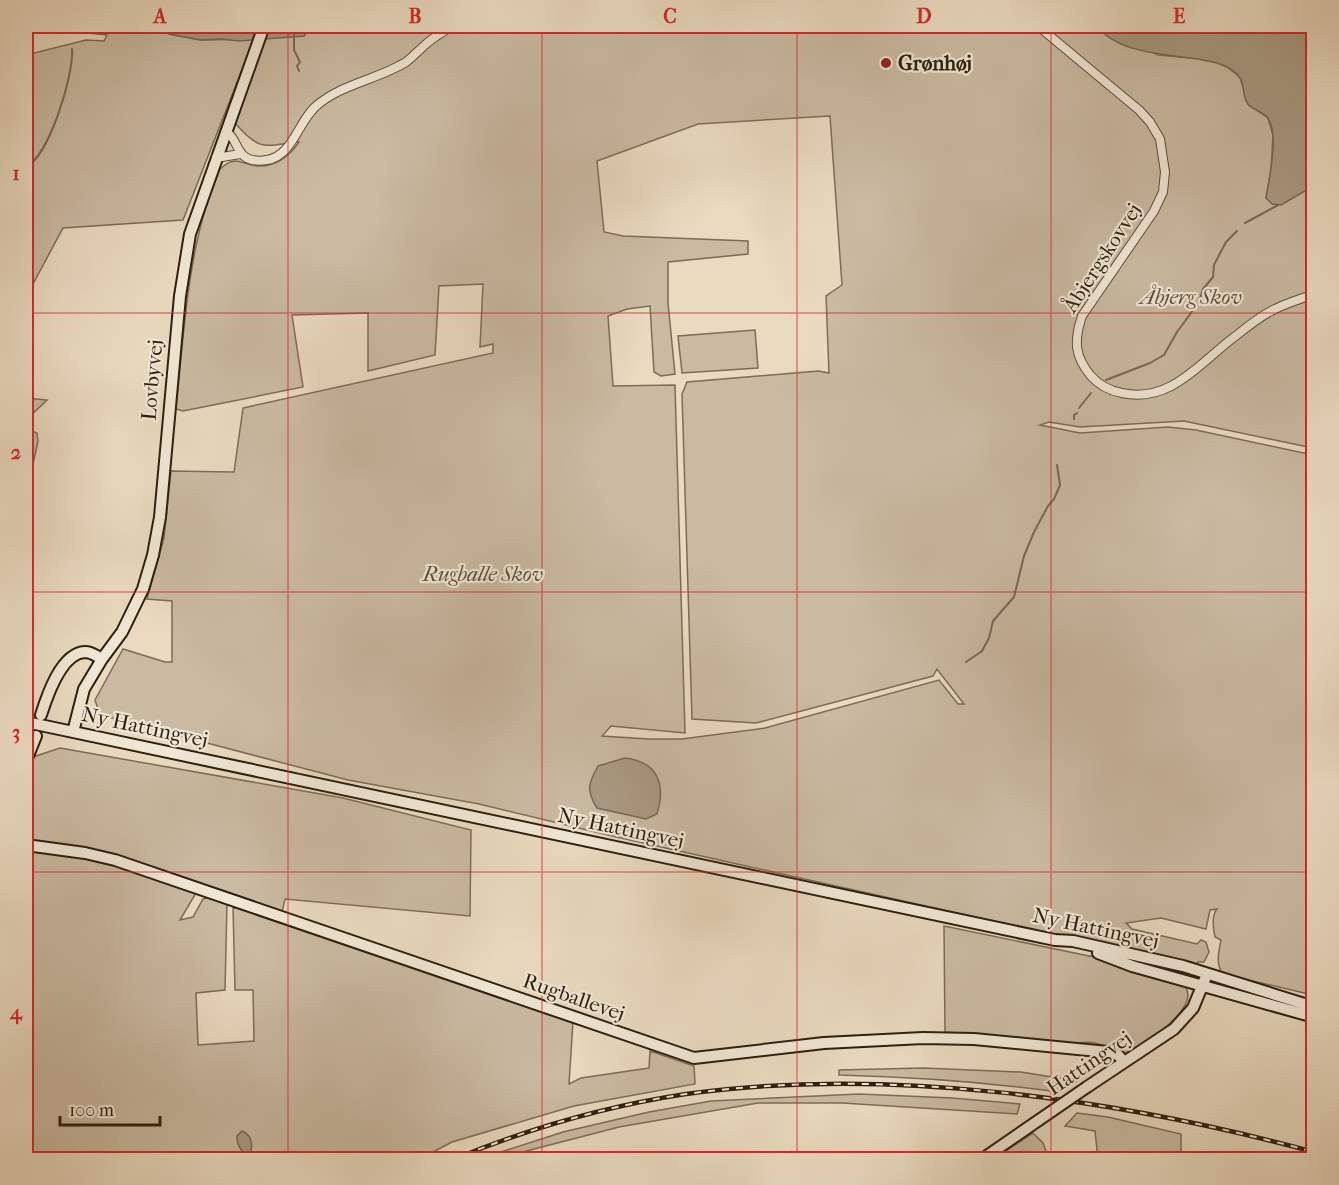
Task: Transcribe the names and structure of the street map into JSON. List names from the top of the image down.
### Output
{
  "streets": {
    "street": [
      "Åbjergskovvej",
      "Lovbyvej",
      "Ny Hattingvej",
      "Rugballevej",
      "Hattingvej"
    ]
  },
  "crossings": [
    ["Lovbyvej", "Ny Hattingvej"],
    ["Ny Hattingvej", "Hattingvej"],
    ["Rugballevej", "Hattingvej"]
  ],
  "parks": ["Åbjerg Skov", "Rugballe Skov"],
  "places": ["Grønhøj"],
  "scale_bar": "100 m",
  "grid": {
    "columns": [
      "A",
      "B",
      "C",
      "D",
      "E"
    ],
    "rows": [
      "1",
      "2",
      "3",
      "4"
    ]
  }
}
